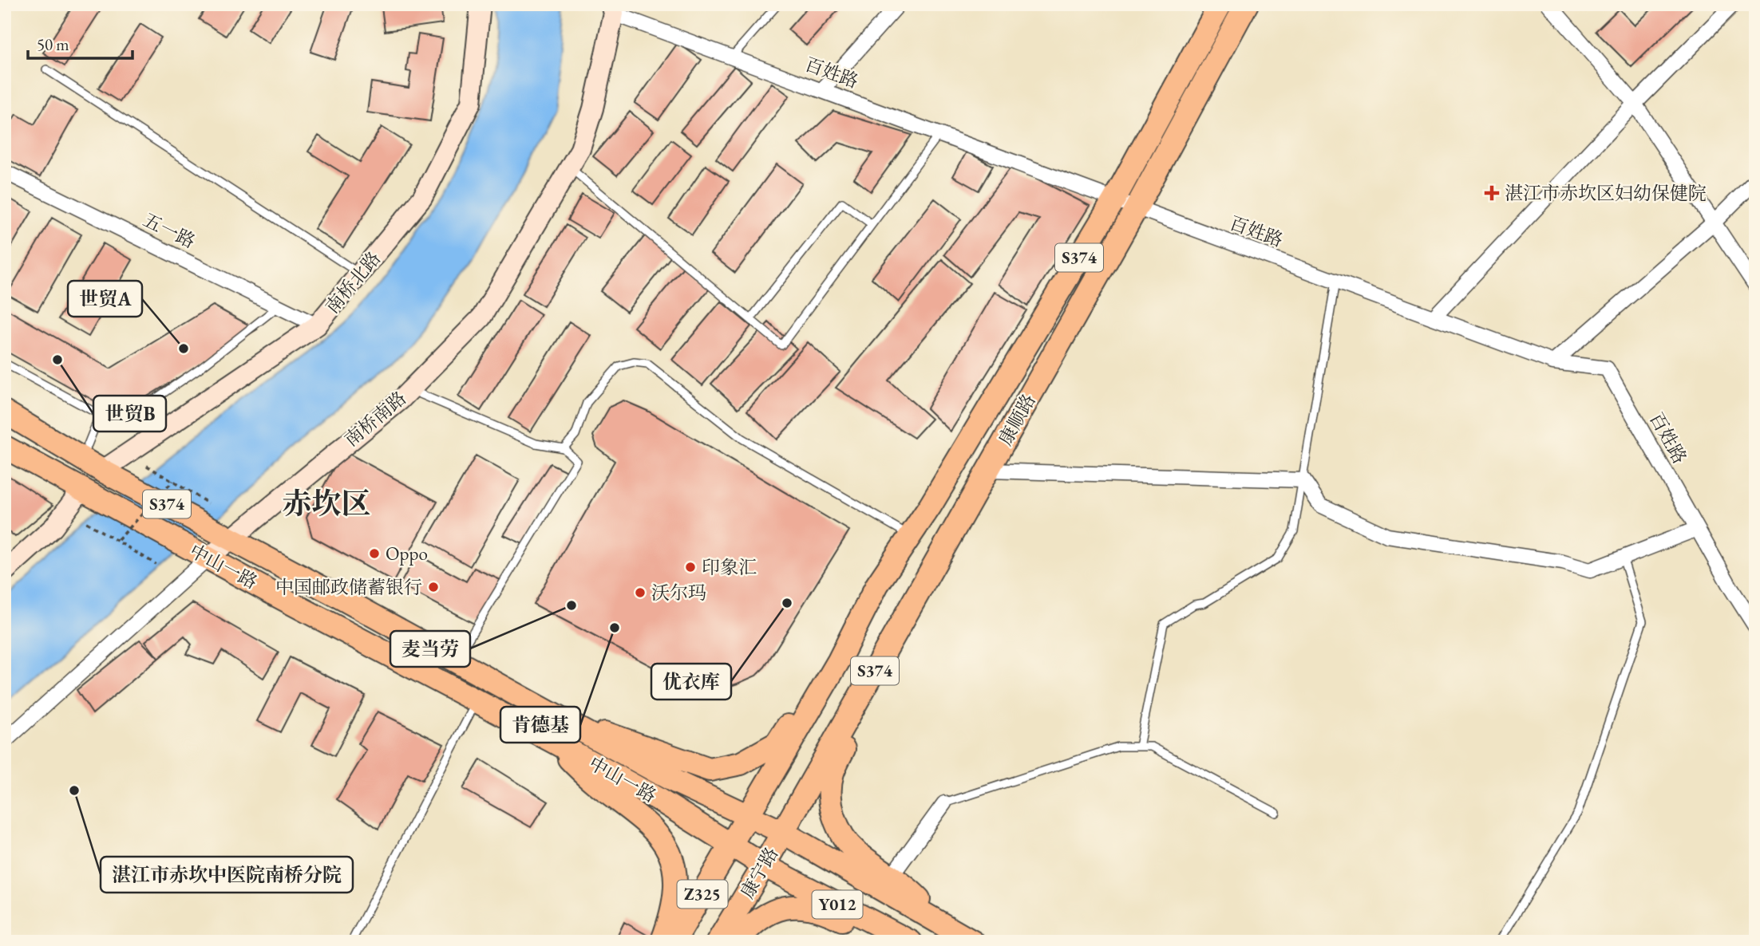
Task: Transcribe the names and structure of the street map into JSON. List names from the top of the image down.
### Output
{
  "streets": {
    "main road": [
      "S374",
      "康顺路",
      "中山一路",
      "康宁路",
      "Z325",
      "Y012"
    ],
    "street": [
      "百姓路",
      "五一路",
      "南桥北路",
      "南桥南路"
    ]
  },
  "crossings": [
    ["百姓路", "南桥南路"],
    ["百姓路", "康顺路"],
    ["五一路", "南桥北路"],
    ["南桥北路", "中山一路"],
    ["南桥南路", "中山一路"],
    ["康顺路", "中山一路"],
    ["康顺路", "康宁路"],
    ["康顺路", "Y012"],
    ["中山一路", "康宁路"],
    ["中山一路", "Y012"],
    ["康宁路", "Y012"]
  ],
  "districts": ["赤坎区"],
  "places": {
    "health": ["湛江市赤坎区妇幼保健院"],
    "other": [
      "世贸A",
      "世贸B",
      "Oppo",
      "印象汇",
      "中国邮政储蓄银行",
      "沃尔玛",
      "优衣库",
      "麦当劳",
      "肯德基",
      "湛江市赤坎中医院南桥分院"
    ]
  },
  "scale_bar": "50 m"
}
